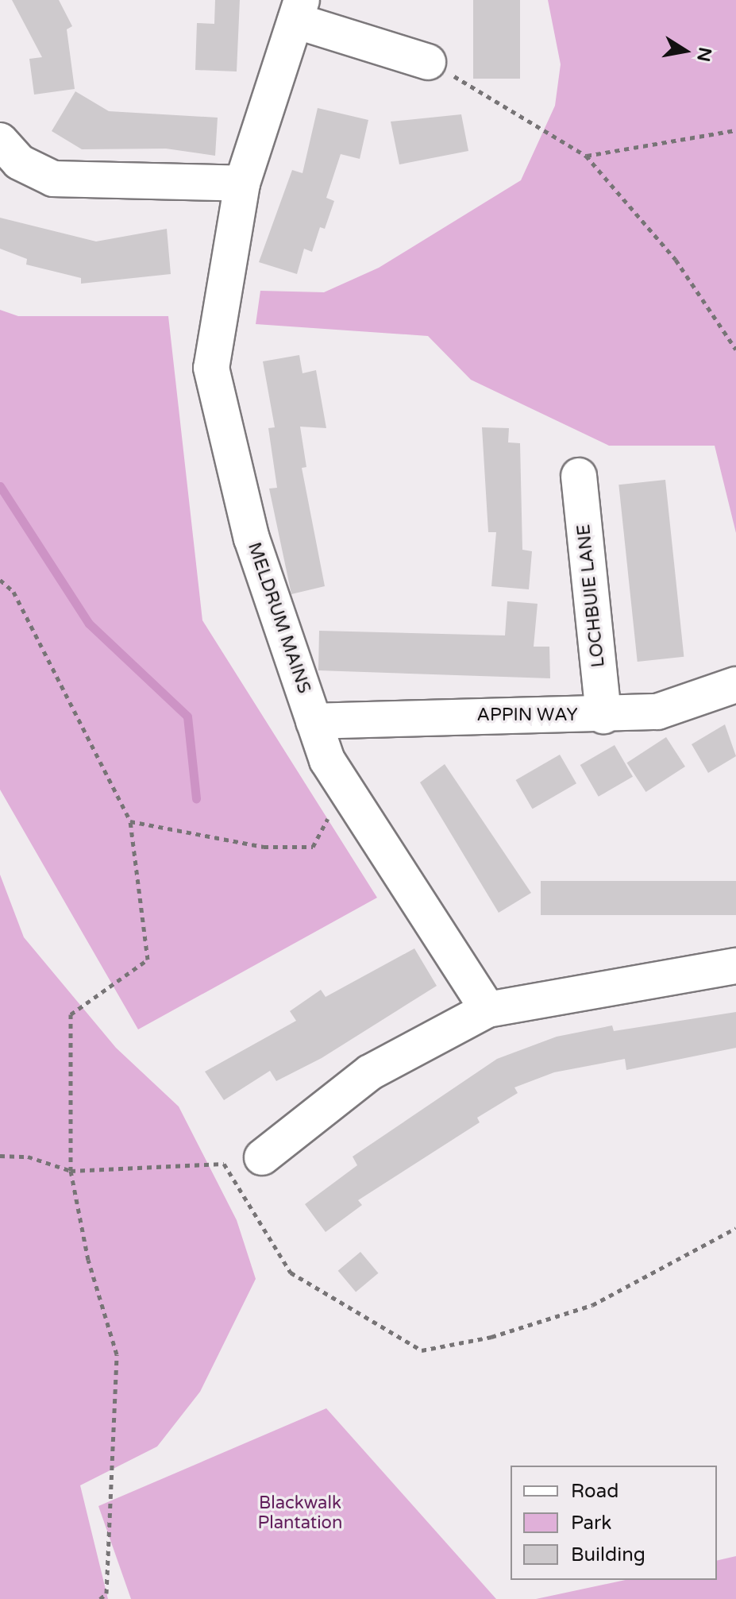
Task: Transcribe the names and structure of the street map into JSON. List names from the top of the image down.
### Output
{
  "streets": {
    "street": ["LOCHBUIE LANE", "MELDRUM MAINS", "APPIN WAY"]
  },
  "crossings": [
    ["LOCHBUIE LANE", "APPIN WAY"],
    ["MELDRUM MAINS", "APPIN WAY"]
  ],
  "parks": ["Blackwalk Plantation"],
  "legend": ["Road", "Park", "Building"],
  "north": "right"
}
